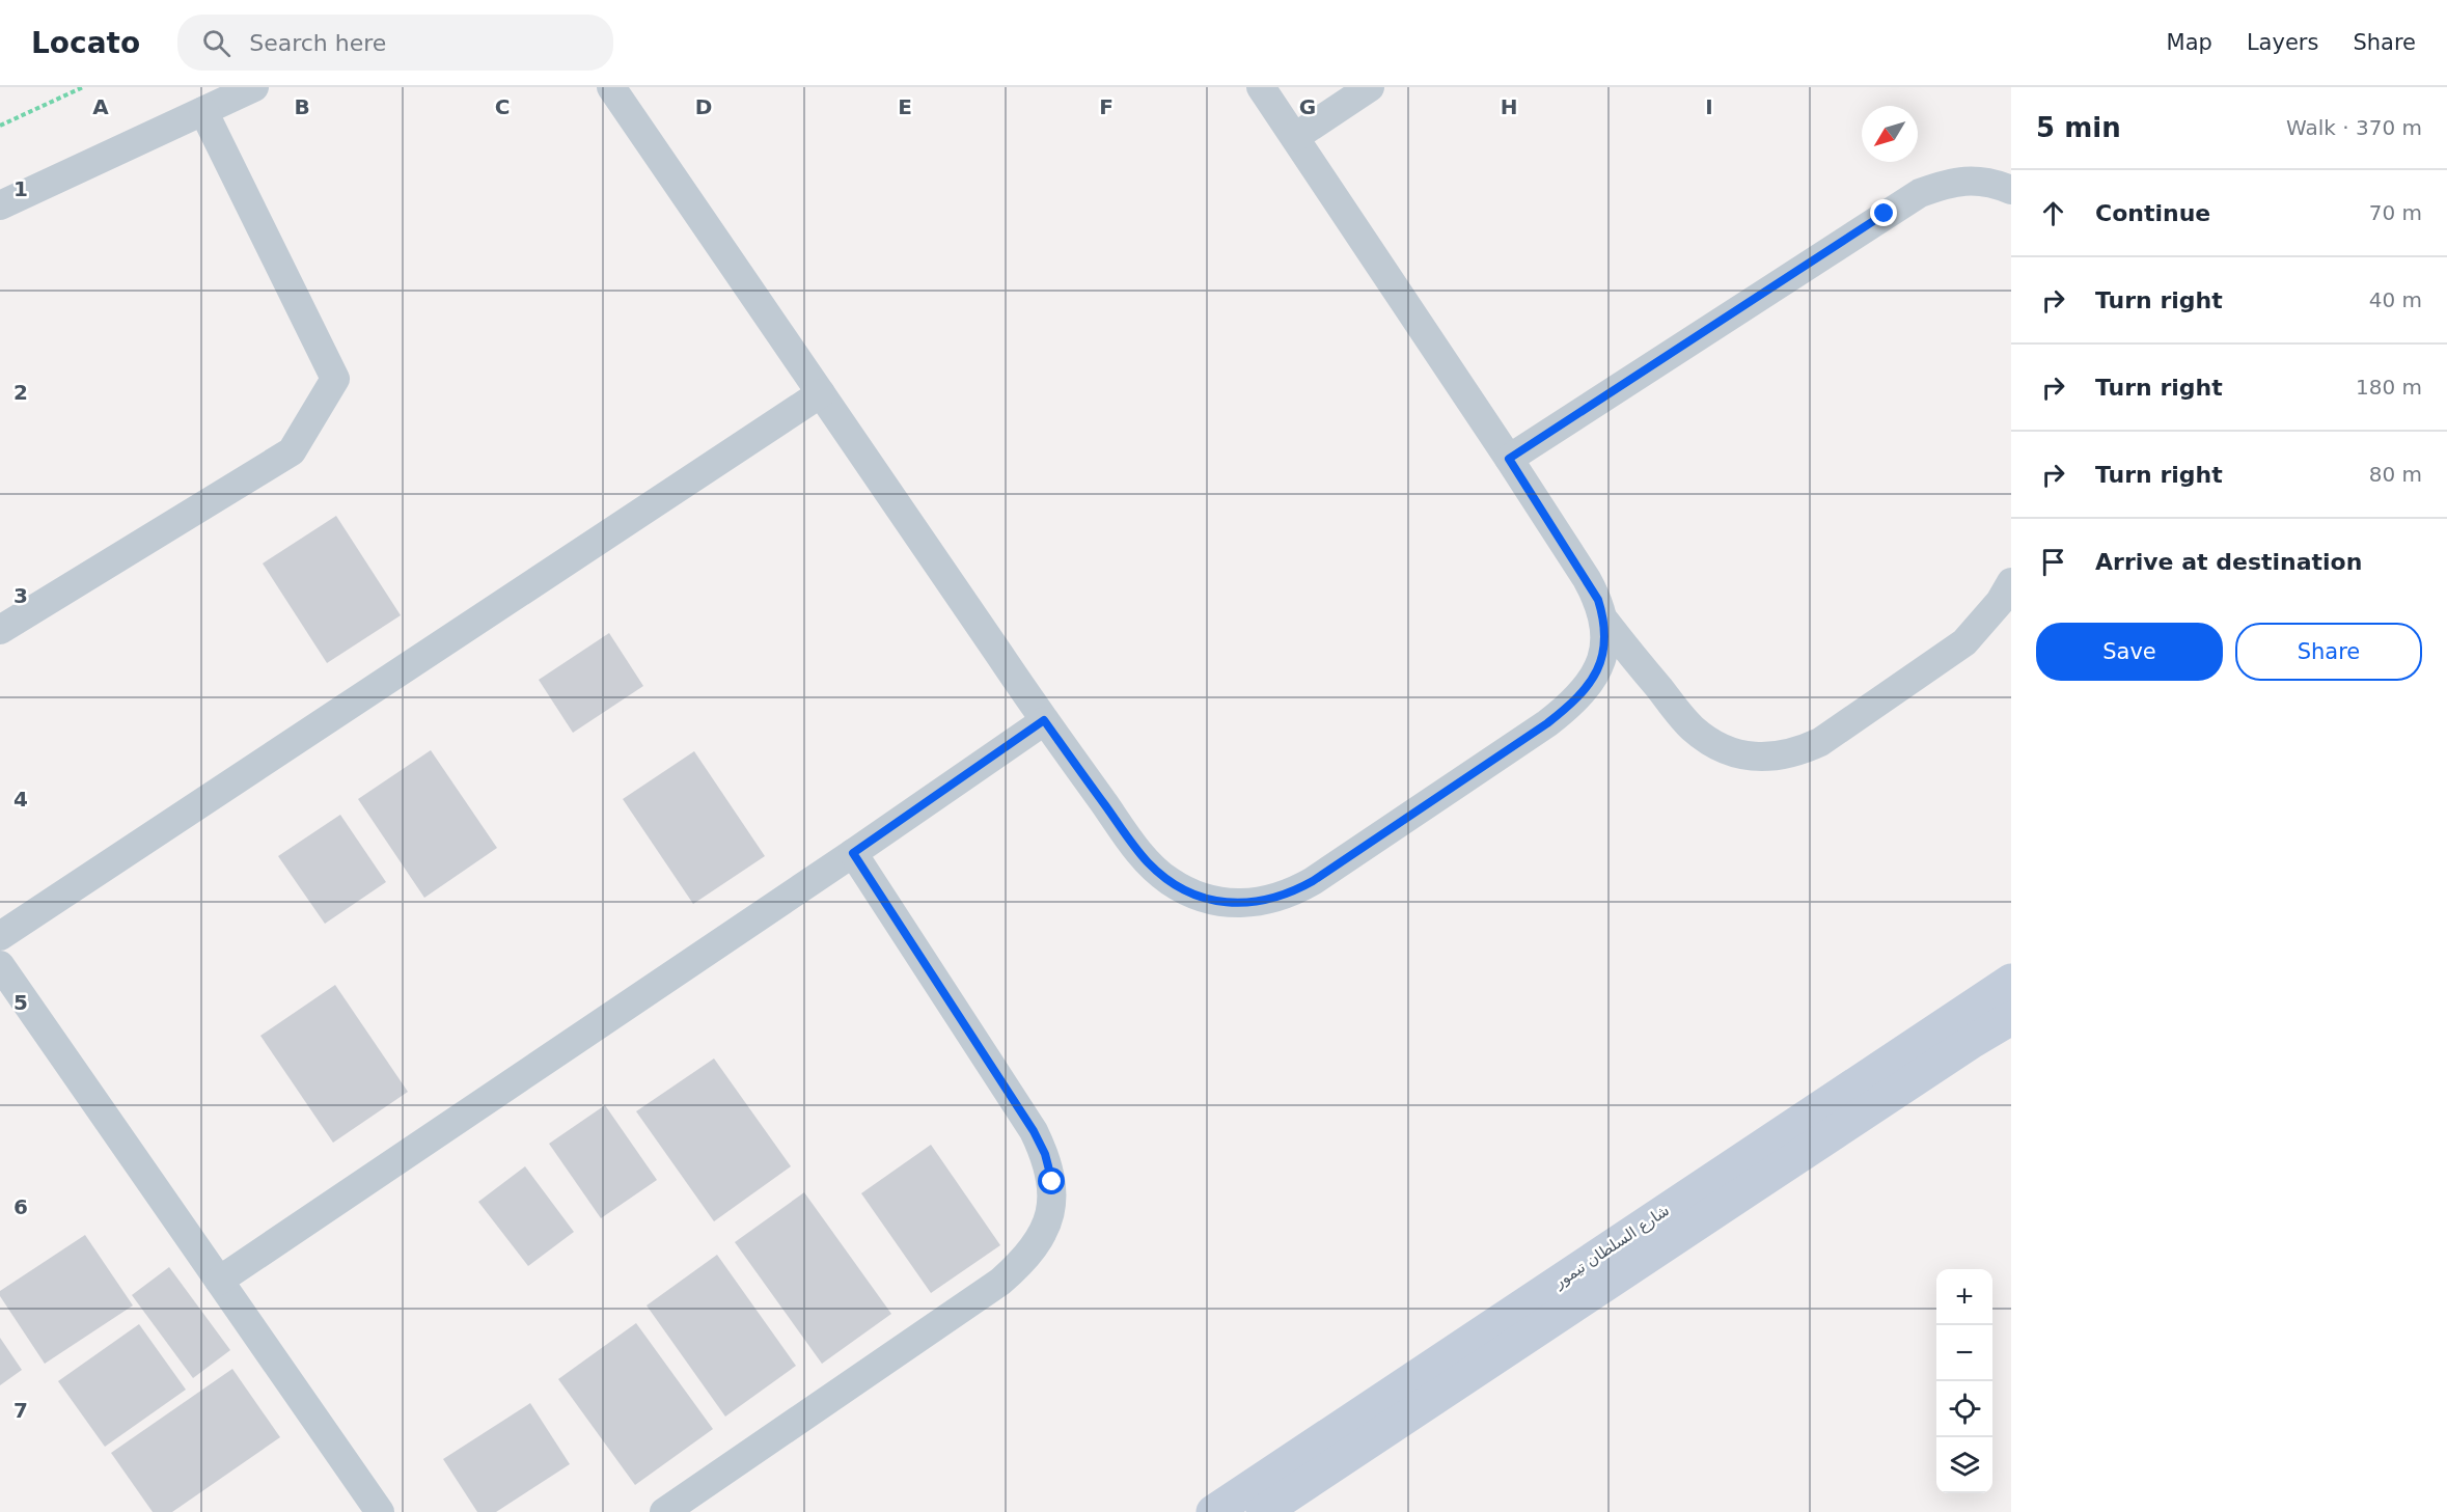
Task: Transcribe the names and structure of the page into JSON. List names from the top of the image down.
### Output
{
  "streets": {
    "main road": ["شارع السلطان تيمور"]
  },
  "north": "bottom left",
  "page": {
    "header": "Locato",
    "search": "Search here",
    "nav": ["Map", "Layers", "Share"],
    "heading": ["5 min", "Walk · 370 m"],
    "list": [
      ["Continue", "70 m"],
      ["Turn right", "40 m"],
      ["Turn right", "180 m"],
      ["Turn right", "80 m"],
      "Arrive at destination"
    ],
    "buttons": ["Save", "Share"],
    "map_buttons": ["+", "−"]
  },
  "grid": {
    "columns": [
      "A",
      "B",
      "C",
      "D",
      "E",
      "F",
      "G",
      "H",
      "I"
    ],
    "rows": [
      "1",
      "2",
      "3",
      "4",
      "5",
      "6",
      "7"
    ]
  }
}
